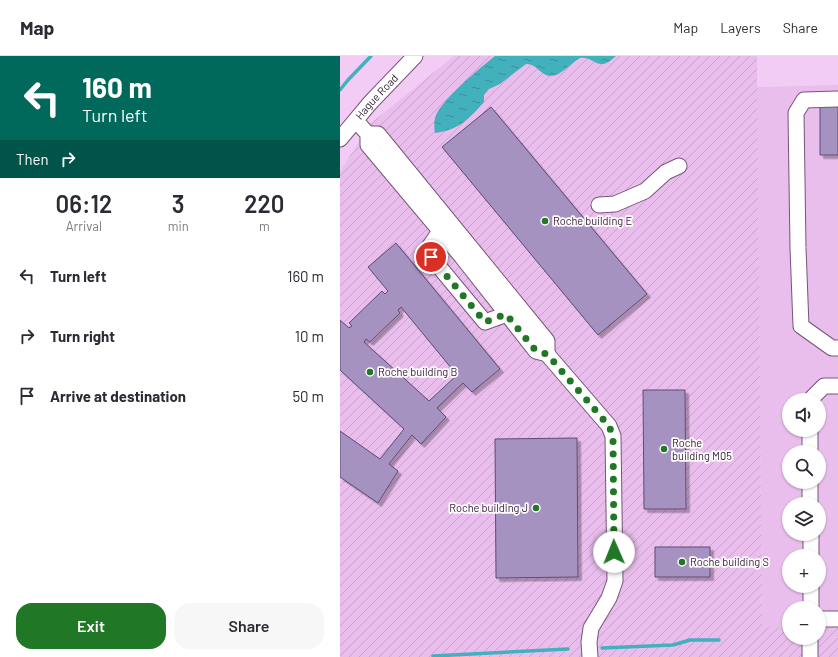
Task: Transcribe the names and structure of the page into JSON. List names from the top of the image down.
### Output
{
  "streets": {
    "street": ["Hague Road"]
  },
  "places": [
    "Roche building E",
    "Roche building B",
    "Roche building M05",
    "Roche building J",
    "Roche building S"
  ],
  "page": {
    "header": "Map",
    "nav": ["Map", "Layers", "Share"],
    "turn": ["160 m", "Turn left"],
    "then": "Then",
    "eta": [
      "06:12",
      "Arrival",
      "3",
      "min",
      "220",
      "m"
    ],
    "list": [
      {
        "name": "Turn left",
        "value": "160 m"
      },
      {
        "name": "Turn right",
        "value": "10 m"
      },
      {
        "name": "Arrive at destination",
        "value": "50 m"
      }
    ],
    "map_buttons": ["+", "−"],
    "buttons": ["Exit", "Share"]
  }
}
